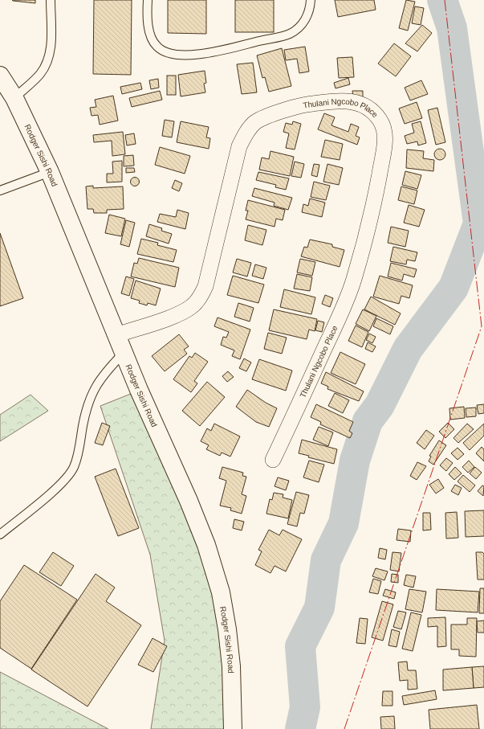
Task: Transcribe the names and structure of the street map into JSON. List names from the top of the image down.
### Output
{
  "streets": {
    "street": ["Thulani Ngcobo Place", "Rodger Sishi Road"]
  },
  "crossings": [
    ["Thulani Ngcobo Place", "Rodger Sishi Road"]
  ]
}
